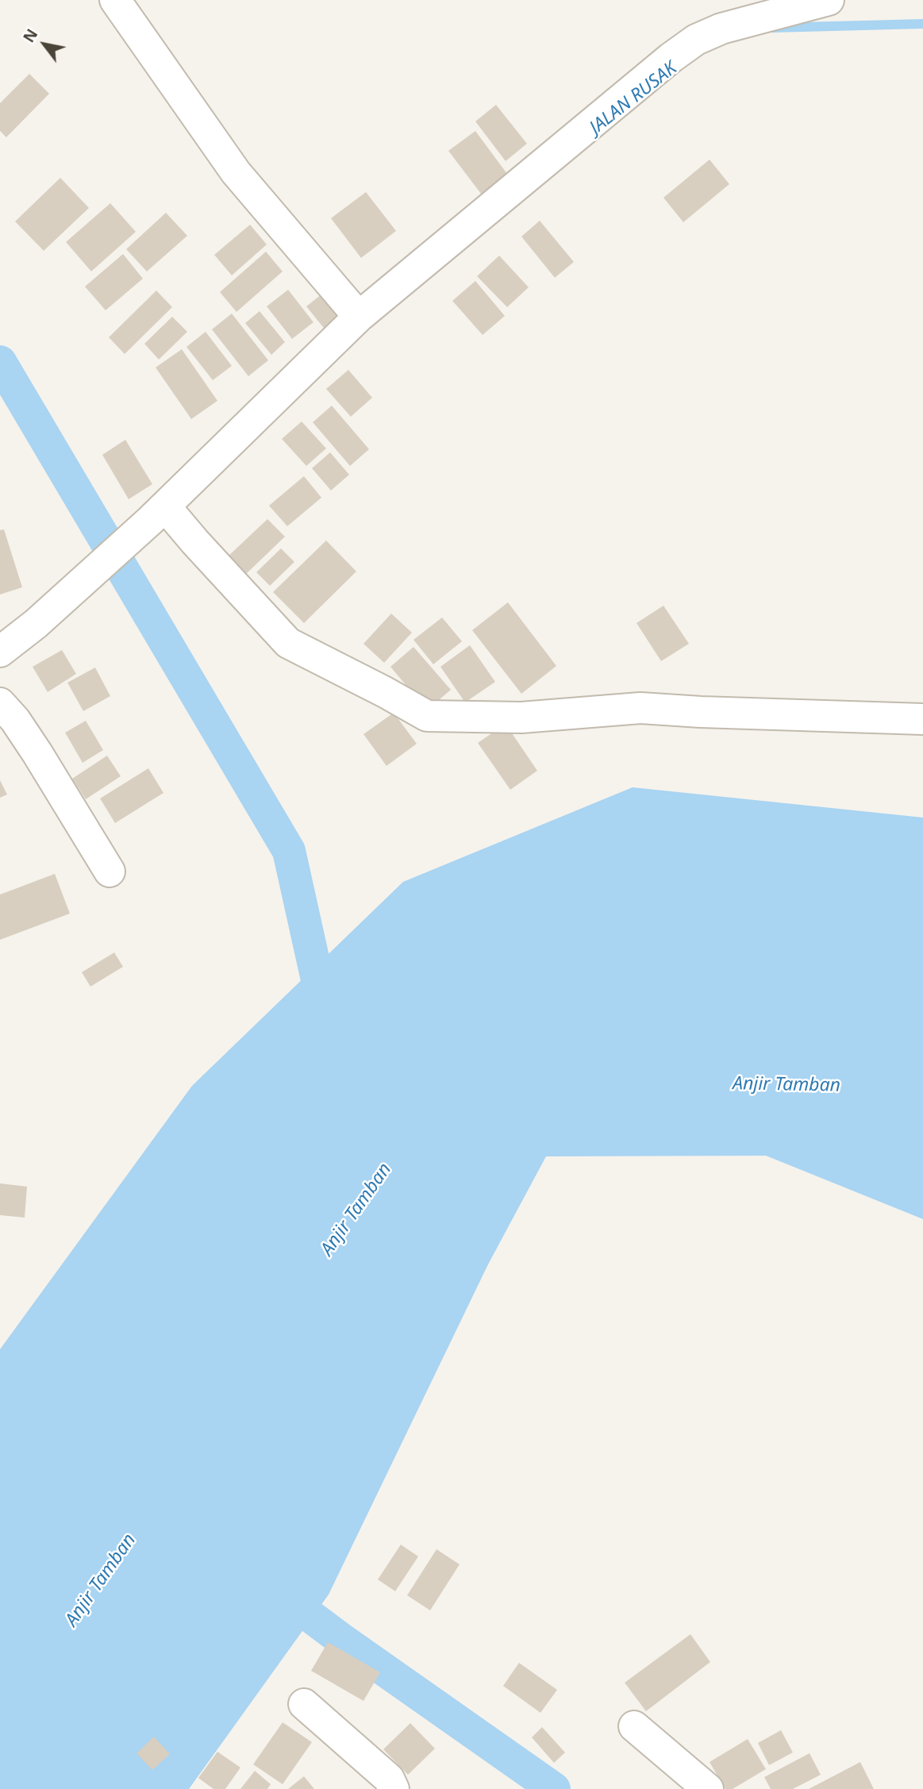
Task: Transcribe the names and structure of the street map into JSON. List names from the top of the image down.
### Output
{
  "water": ["JALAN RUSAK", "Anjir Tamban"],
  "north": "top left"
}
